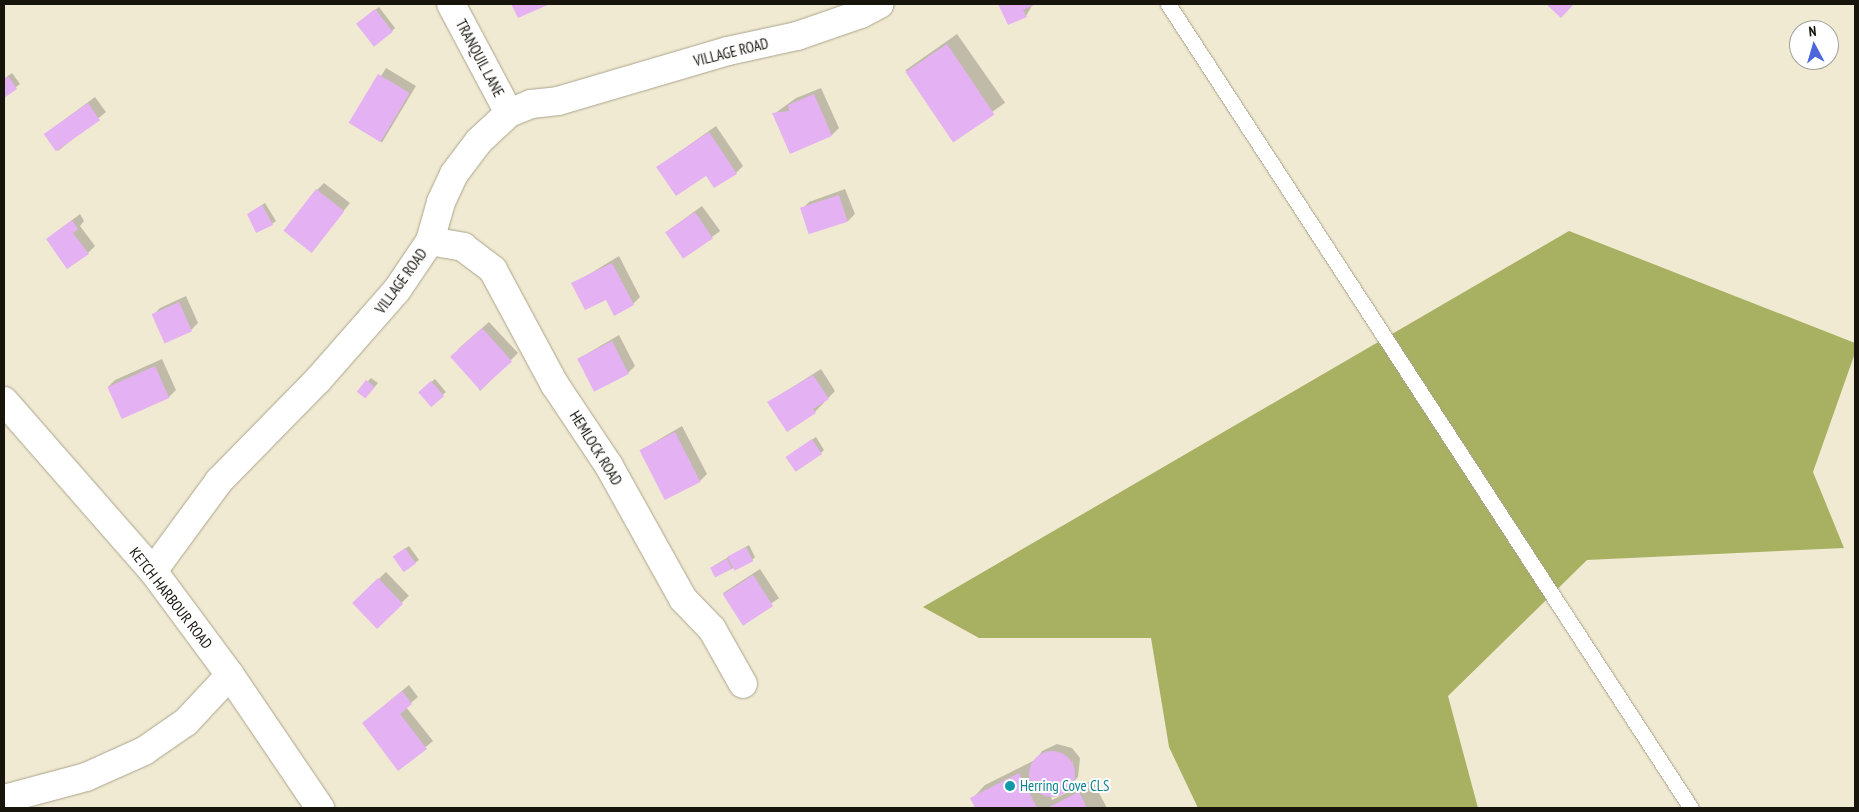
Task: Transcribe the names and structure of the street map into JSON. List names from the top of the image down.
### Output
{
  "streets": {
    "street": [
      "VILLAGE ROAD",
      "TRANQUIL LANE",
      "HEMLOCK ROAD",
      "KETCH HARBOUR ROAD"
    ]
  },
  "crossings": [
    ["VILLAGE ROAD", "TRANQUIL LANE"],
    ["VILLAGE ROAD", "HEMLOCK ROAD"],
    ["VILLAGE ROAD", "KETCH HARBOUR ROAD"]
  ],
  "places": ["Herring Cove CLS"],
  "north": "top"
}
